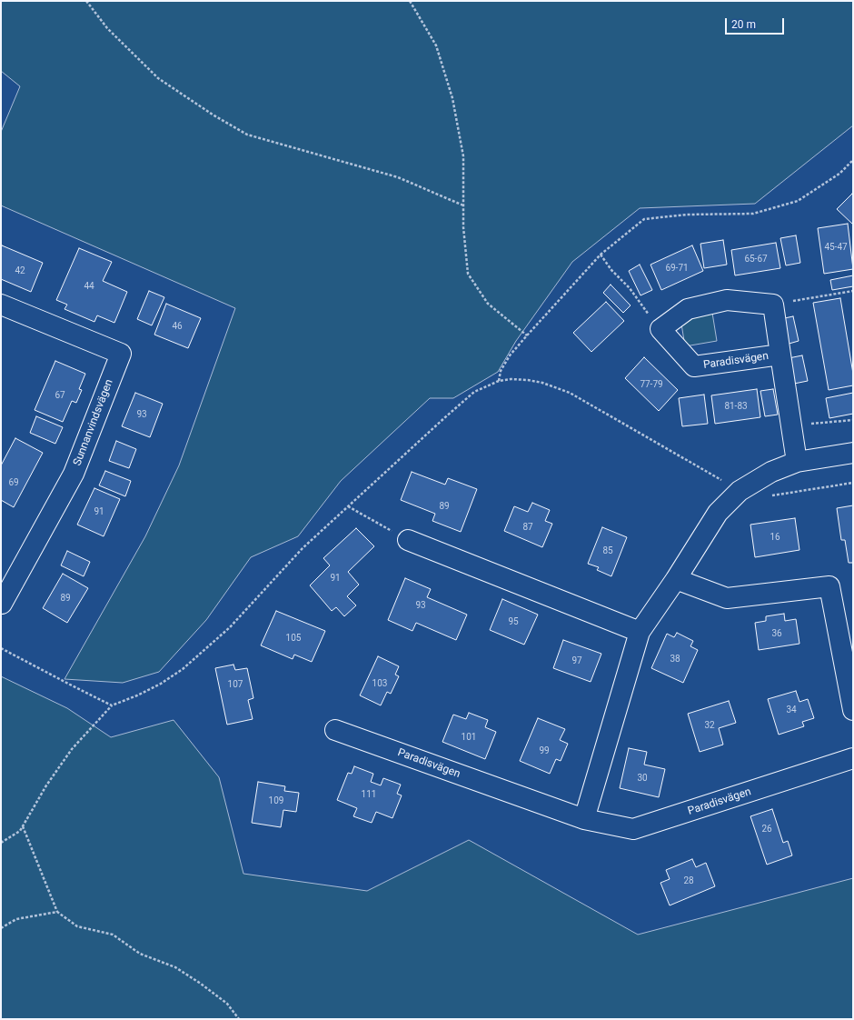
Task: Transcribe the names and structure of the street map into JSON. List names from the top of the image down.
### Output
{
  "streets": {
    "street": ["Paradisvägen", "Sunnanvindsvägen"]
  },
  "house_numbers": [
    "45-47",
    "65-67",
    "69-71",
    "42",
    "44",
    "46",
    "77-79",
    "67",
    "81-83",
    "93",
    "69",
    "89",
    "91",
    "87",
    "16",
    "85",
    "91",
    "89",
    "93",
    "95",
    "36",
    "105",
    "38",
    "97",
    "103",
    "107",
    "34",
    "32",
    "101",
    "99",
    "30",
    "111",
    "109",
    "26",
    "28"
  ],
  "scale_bar": "20 m"
}
